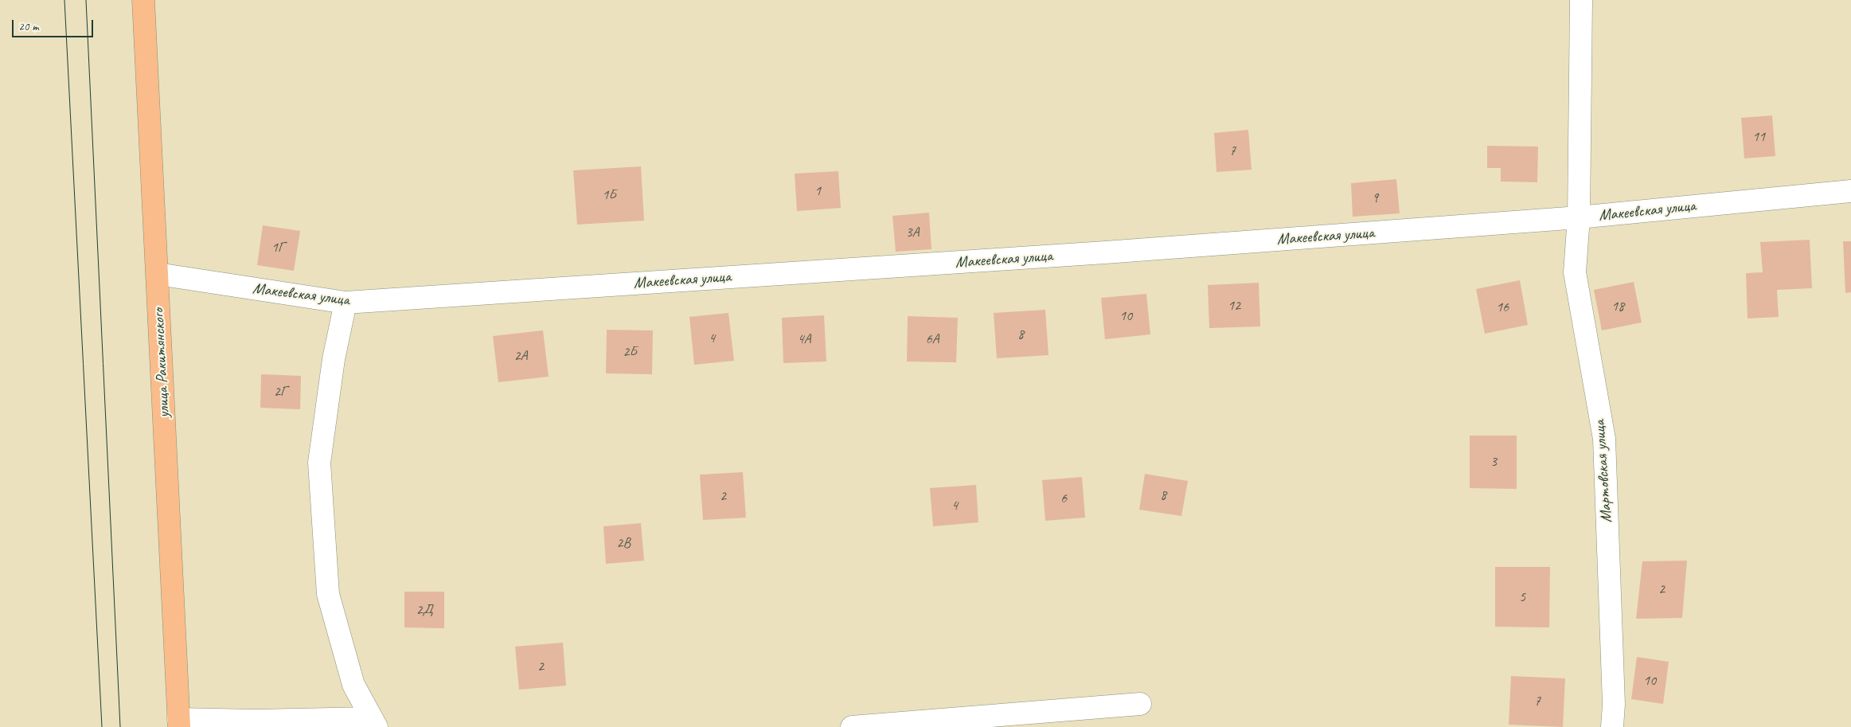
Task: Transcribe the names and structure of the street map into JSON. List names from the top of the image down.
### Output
{
  "streets": {
    "main road": ["улица Ракитянского"],
    "street": ["Макеевская улица", "Мартовская улица"]
  },
  "crossings": [
    ["Макеевская улица", "улица Ракитянского"],
    ["Макеевская улица", "Мартовская улица"]
  ],
  "house_numbers": [
    "11",
    "7",
    "1",
    "1Б",
    "9",
    "3А",
    "1Г",
    "12",
    "18",
    "16",
    "10",
    "8",
    "4",
    "4А",
    "6А",
    "2Б",
    "2А",
    "2Г",
    "3",
    "8",
    "2",
    "6",
    "4",
    "2В",
    "2",
    "5",
    "2Д",
    "2",
    "10",
    "7"
  ],
  "scale_bar": "20 m"
}
